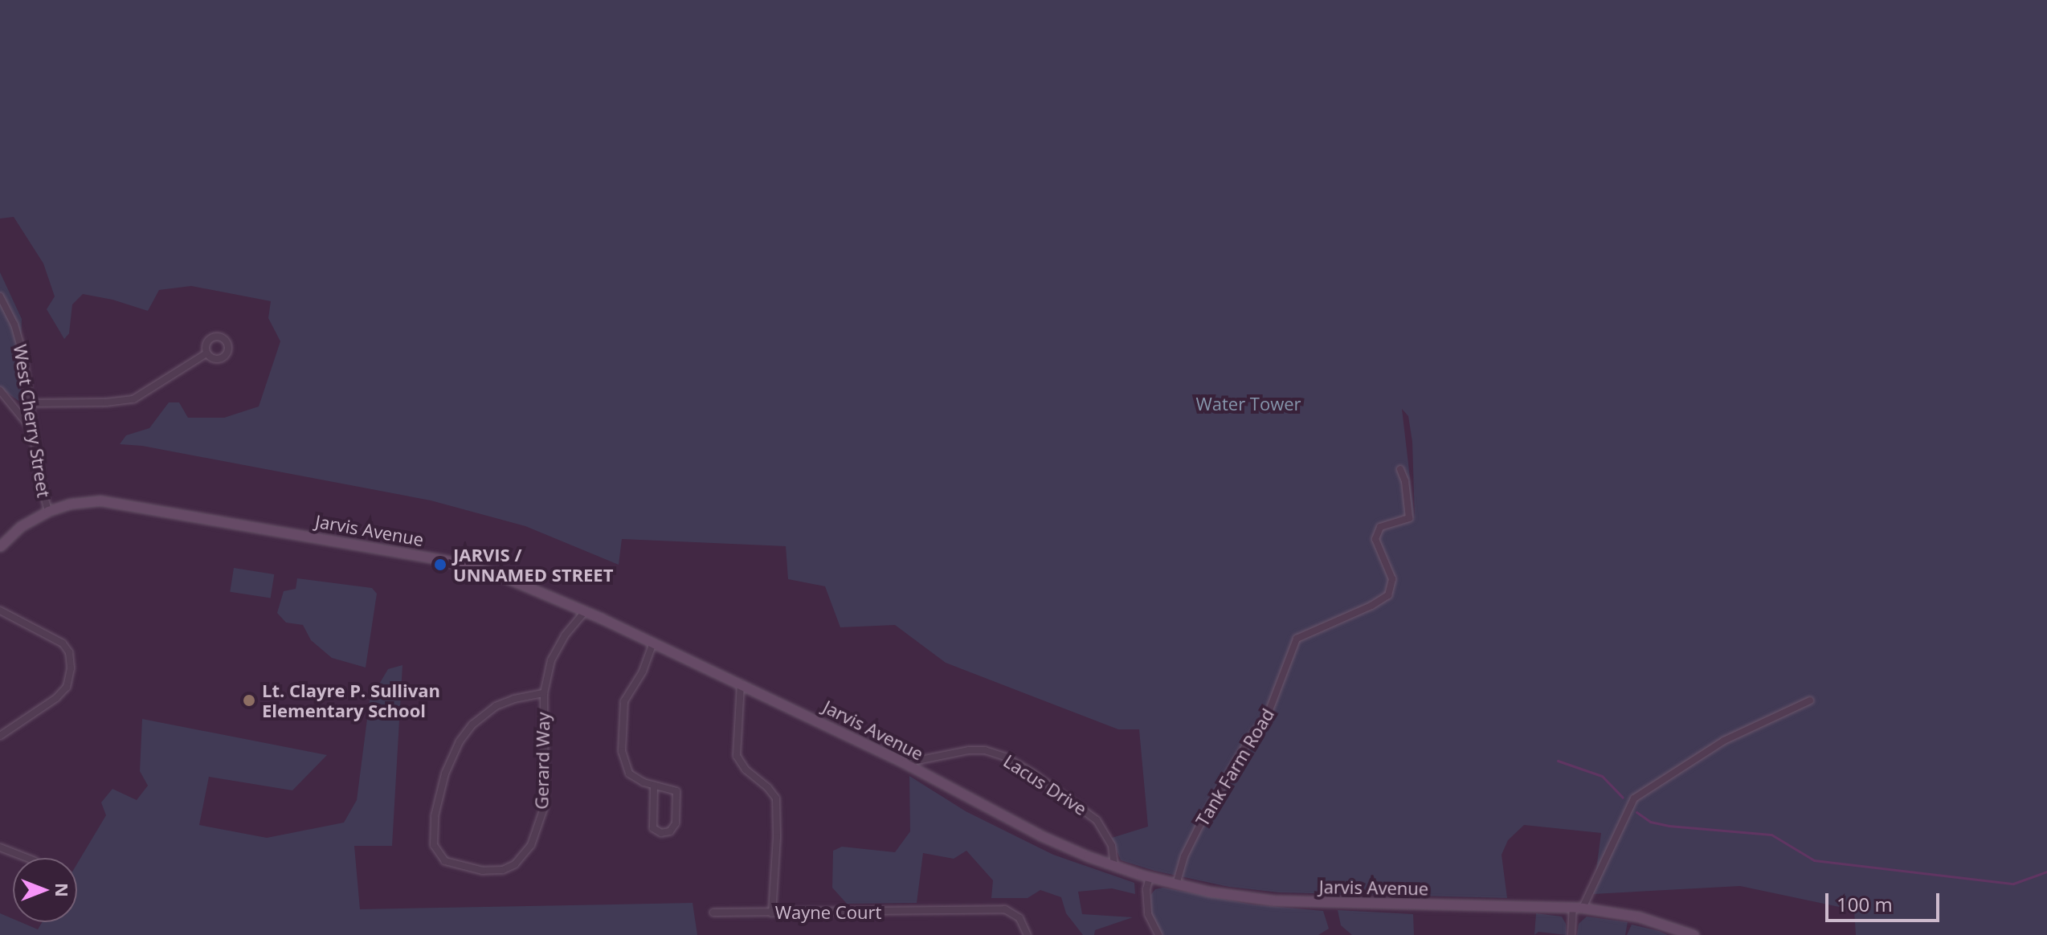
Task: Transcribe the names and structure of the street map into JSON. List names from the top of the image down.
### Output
{
  "streets": {
    "street": [
      "West Cherry Street",
      "Jarvis Avenue",
      "Gerard Way",
      "Tank Farm Road",
      "Lacus Drive",
      "Wayne Court"
    ]
  },
  "crossings": [
    ["West Cherry Street", "Jarvis Avenue"],
    ["Jarvis Avenue", "Gerard Way"],
    ["Jarvis Avenue", "Tank Farm Road"],
    ["Jarvis Avenue", "Lacus Drive"]
  ],
  "parks": ["Water Tower"],
  "places": ["JARVIS / UNNAMED STREET", "Lt. Clayre P. Sullivan Elementary School"],
  "scale_bar": "100 m",
  "north": "right"
}
